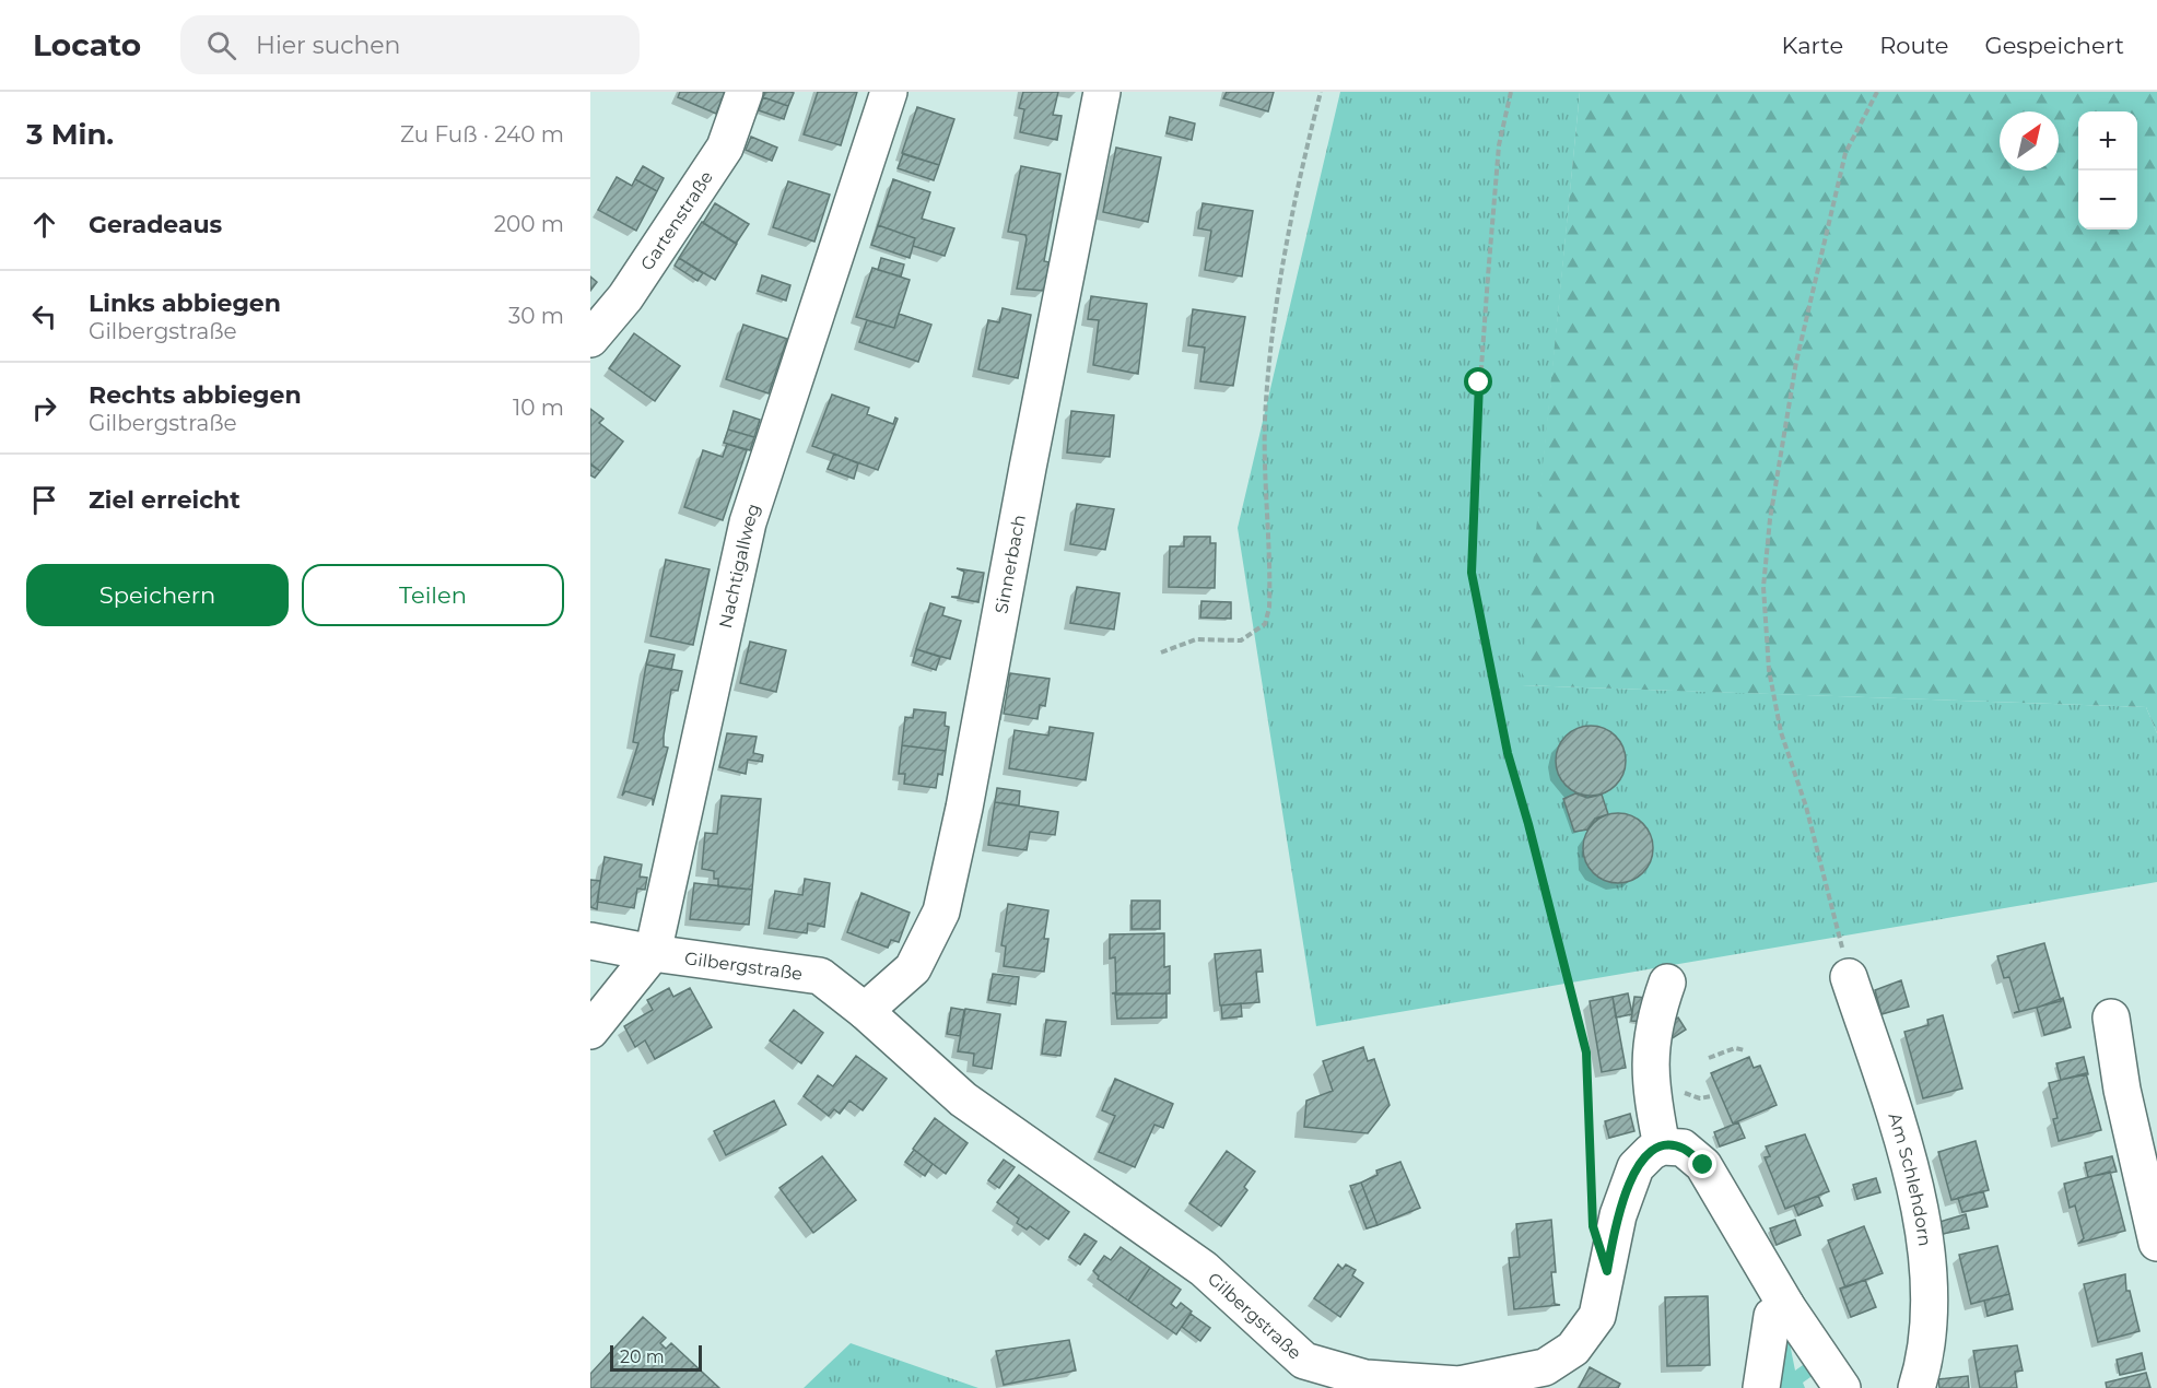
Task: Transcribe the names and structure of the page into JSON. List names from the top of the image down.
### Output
{
  "streets": {
    "street": [
      "Gartenstraße",
      "Sinnerbach",
      "Nachtigallweg",
      "Gilbergstraße",
      "Am Schlehdorn"
    ]
  },
  "crossings": [
    ["Sinnerbach", "Gilbergstraße"],
    ["Nachtigallweg", "Gilbergstraße"]
  ],
  "scale_bar": "20 m",
  "north": "top right",
  "page": {
    "header": "Locato",
    "search": "Hier suchen",
    "nav": ["Karte", "Route", "Gespeichert"],
    "heading": ["3 Min.", "Zu Fuß · 240 m"],
    "map_buttons": ["+", "−"],
    "list": [
      ["Geradeaus", "200 m"],
      ["Links abbiegen", "Gilbergstraße", "30 m"],
      ["Rechts abbiegen", "Gilbergstraße", "10 m"],
      "Ziel erreicht"
    ],
    "buttons": ["Speichern", "Teilen"],
    "scale": "20 m"
  }
}
